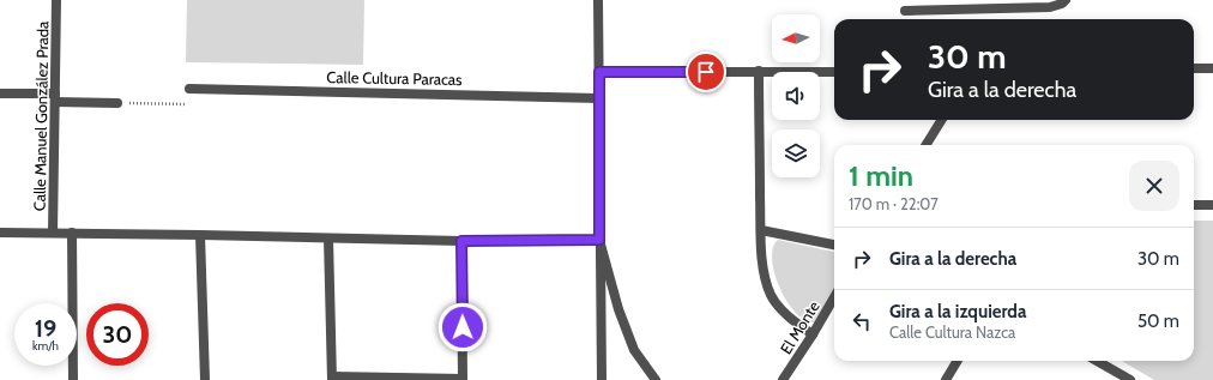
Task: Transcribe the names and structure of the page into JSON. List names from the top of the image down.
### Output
{
  "streets": {
    "street": ["Calle Cultura Paracas", "Calle Manuel González Prada", "El Monte"]
  },
  "north": "left",
  "page": {
    "turn": ["30 m", "Gira a la derecha"],
    "heading": ["1 min", "170 m · 22:07"],
    "list": [
      {
        "name": "Gira a la derecha",
        "value": "30 m"
      },
      {
        "name": "Gira a la izquierda",
        "note": "Calle Cultura Nazca",
        "value": "50 m"
      }
    ],
    "speed": "19 km/h",
    "limit": "30"
  }
}
